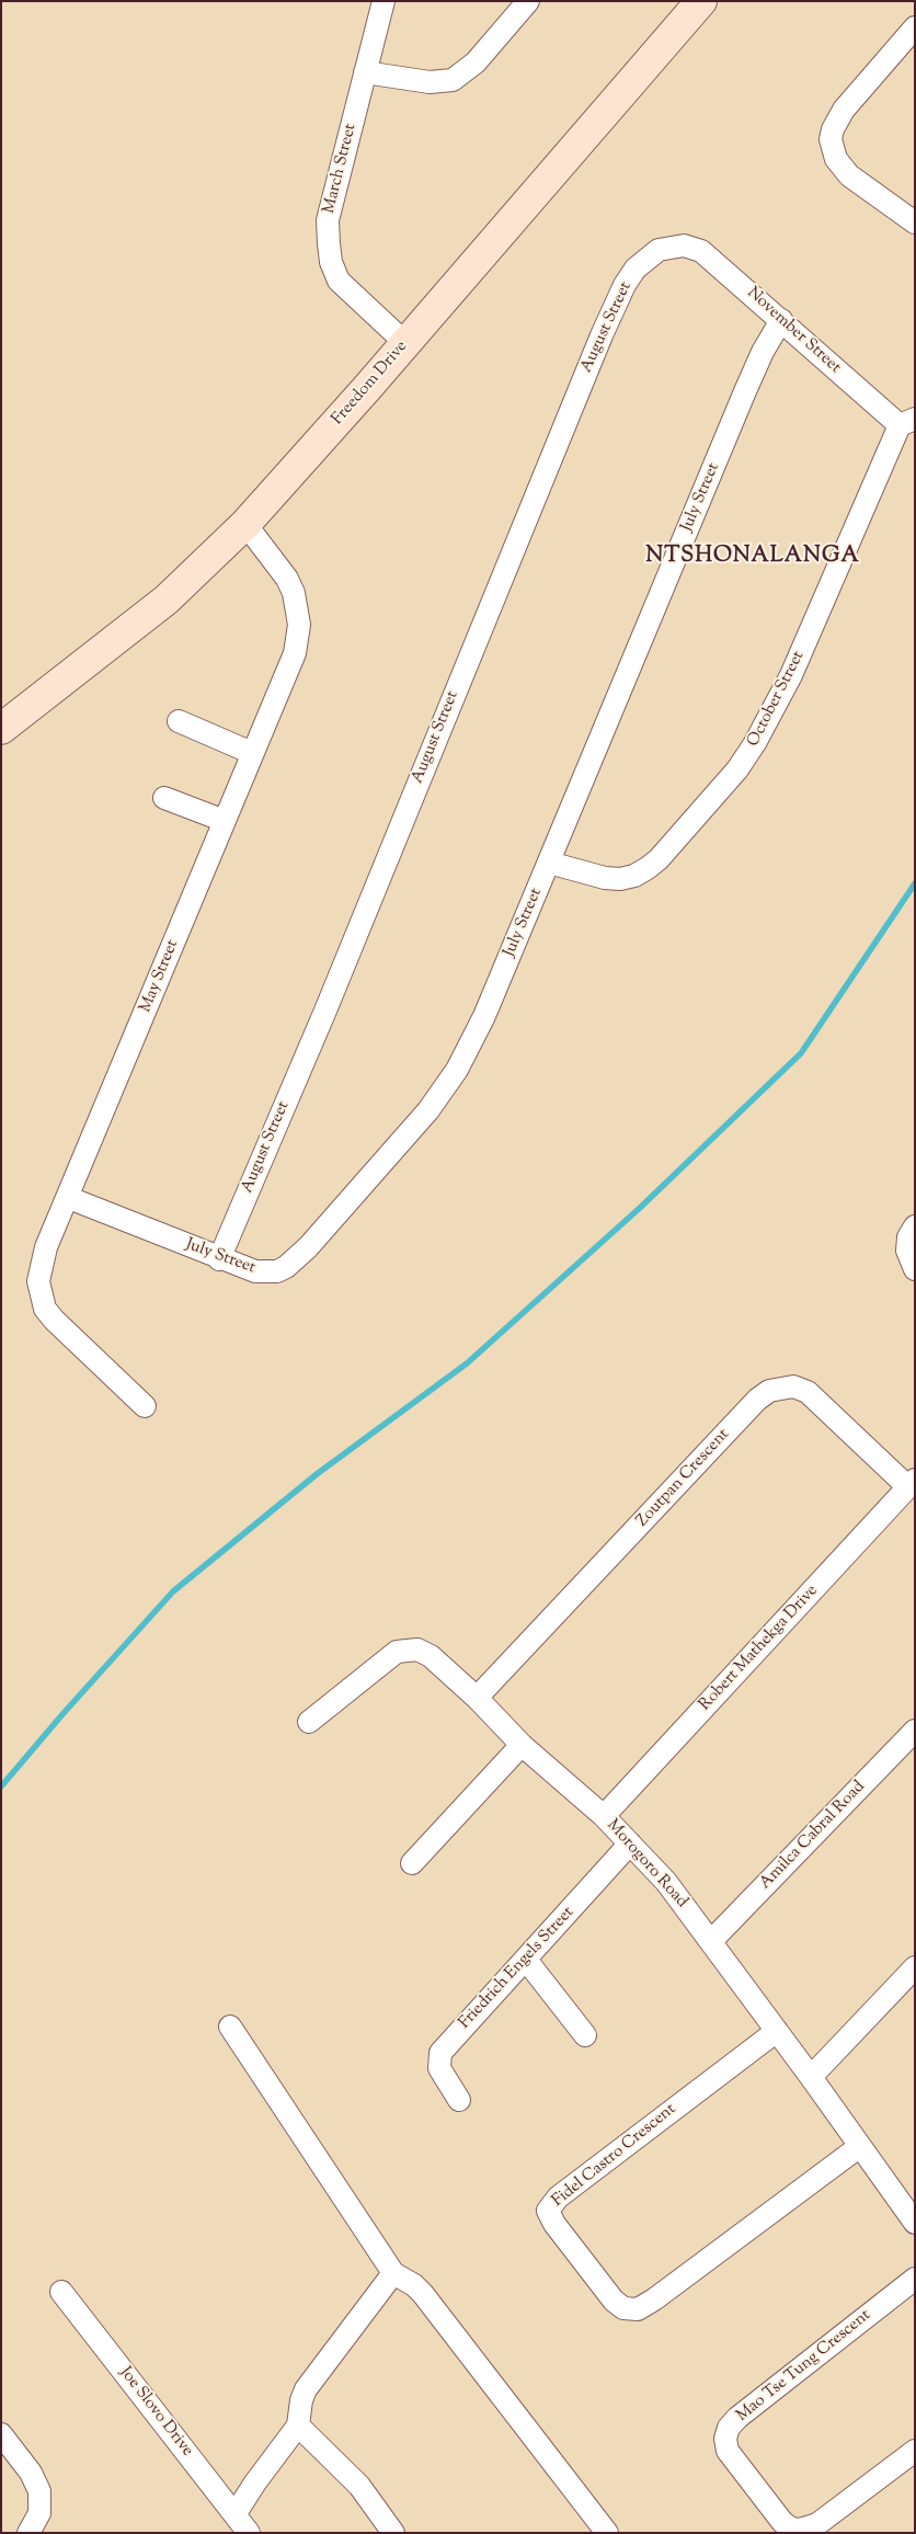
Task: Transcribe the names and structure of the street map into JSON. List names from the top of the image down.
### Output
{
  "streets": {
    "street": [
      "March Street",
      "August Street",
      "November Street",
      "Freedom Drive",
      "July Street",
      "October Street",
      "May Street",
      "Zoutpan Crescent",
      "Robert Mathekga Drive",
      "Amilca Cabral Road",
      "Morogoro Road",
      "Friedrich Engels Street",
      "Fidel Castro Crescent",
      "Mao Tse Tung Crescent",
      "Joe Slovo Drive"
    ]
  },
  "crossings": [
    ["March Street", "Freedom Drive"],
    ["August Street", "November Street"],
    ["August Street", "July Street"],
    ["November Street", "July Street"],
    ["November Street", "October Street"],
    ["Freedom Drive", "May Street"],
    ["July Street", "October Street"],
    ["July Street", "May Street"],
    ["Zoutpan Crescent", "Robert Mathekga Drive"],
    ["Zoutpan Crescent", "Morogoro Road"],
    ["Robert Mathekga Drive", "Morogoro Road"],
    ["Amilca Cabral Road", "Morogoro Road"],
    ["Morogoro Road", "Friedrich Engels Street"],
    ["Morogoro Road", "Fidel Castro Crescent"]
  ],
  "districts": ["NTSHONALANGA"]
}
